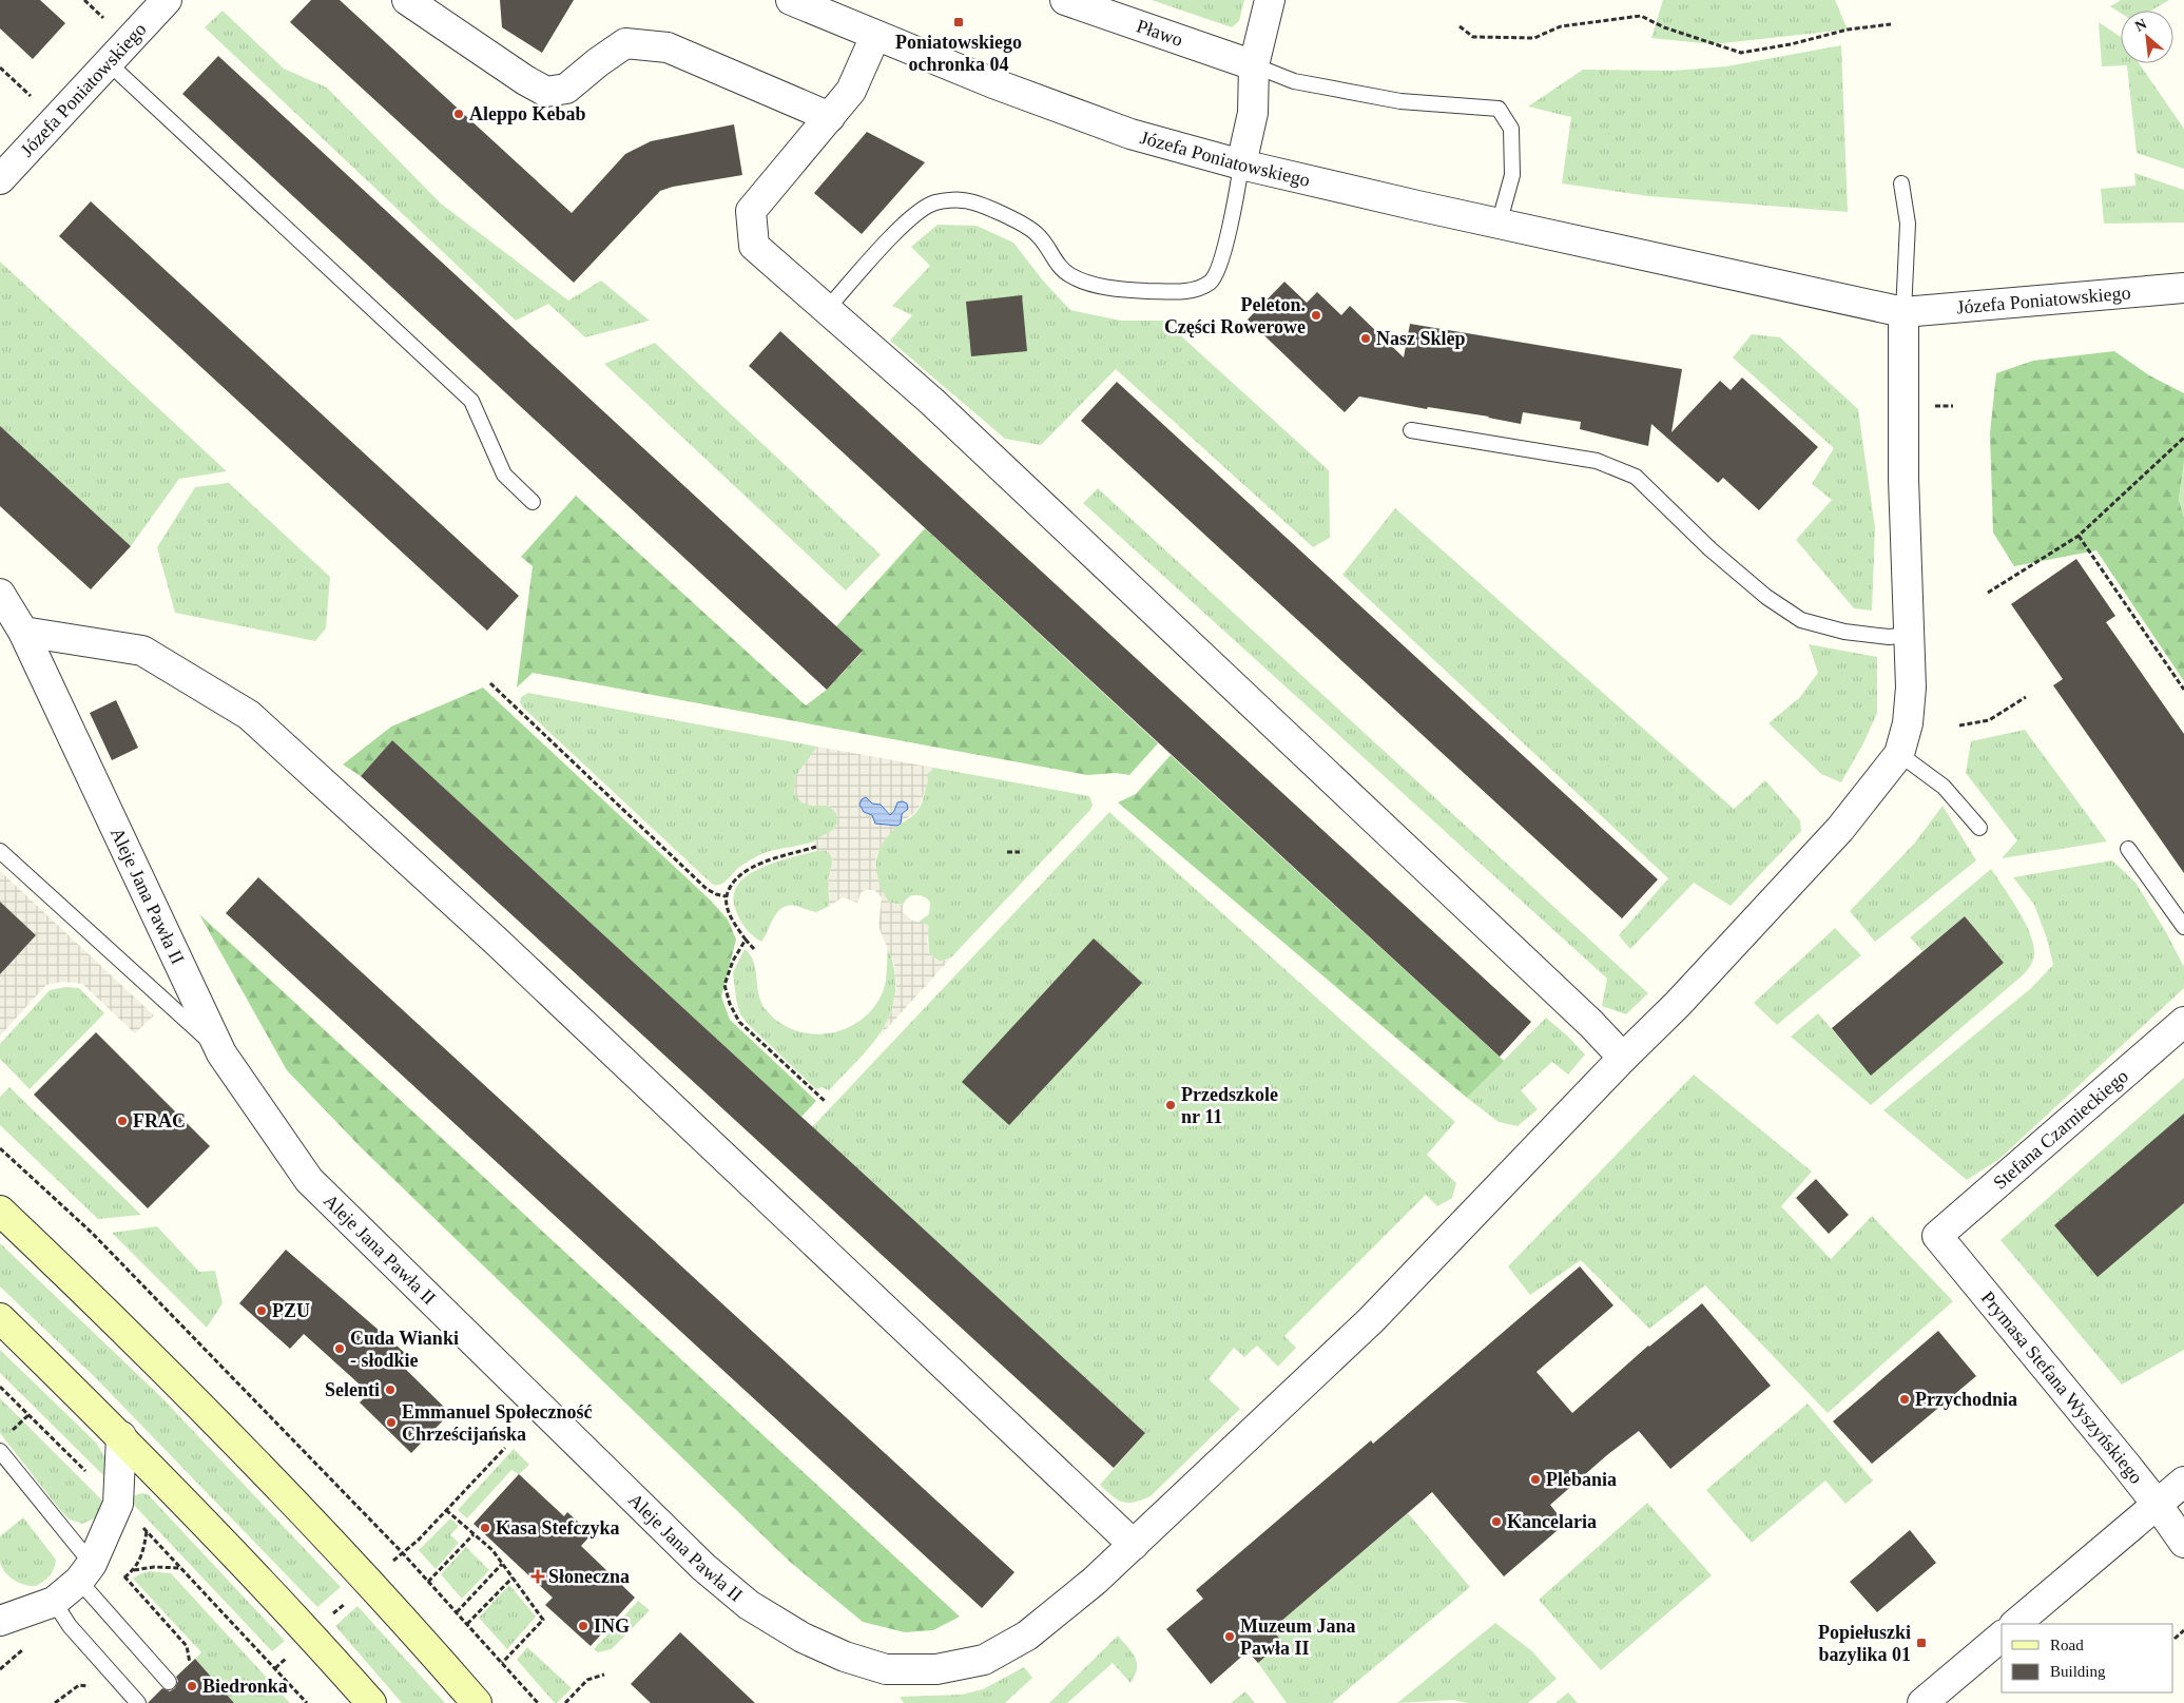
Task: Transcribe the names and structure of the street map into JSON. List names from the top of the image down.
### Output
{
  "streets": {
    "street": [
      "Pławo",
      "Józefa Poniatowskiego",
      "Aleje Jana Pawła II",
      "Stefana Czarnieckiego",
      "Prymasa Stefana Wyszyńskiego"
    ]
  },
  "crossings": [
    ["Stefana Czarnieckiego", "Prymasa Stefana Wyszyńskiego"]
  ],
  "places": {
    "transit": ["Poniatowskiego ochronka 04", "Popiełuszki bazylika 01"],
    "other": [
      "Aleppo Kebab",
      "Peleton. Części Rowerowe",
      "Nasz Sklep",
      "Przedszkole nr 11",
      "FRAC",
      "PZU",
      "Cuda Wianki - słodkie",
      "Selenti",
      "Przychodnia",
      "Emmanuel Społeczność Chrześcijańska",
      "Plebania",
      "Kancelaria",
      "Kasa Stefczyka",
      "ING",
      "Muzeum Jana Pawła II",
      "Biedronka"
    ],
    "health": ["Słoneczna"]
  },
  "legend": ["Road", "Building"],
  "north": "top left"
}
